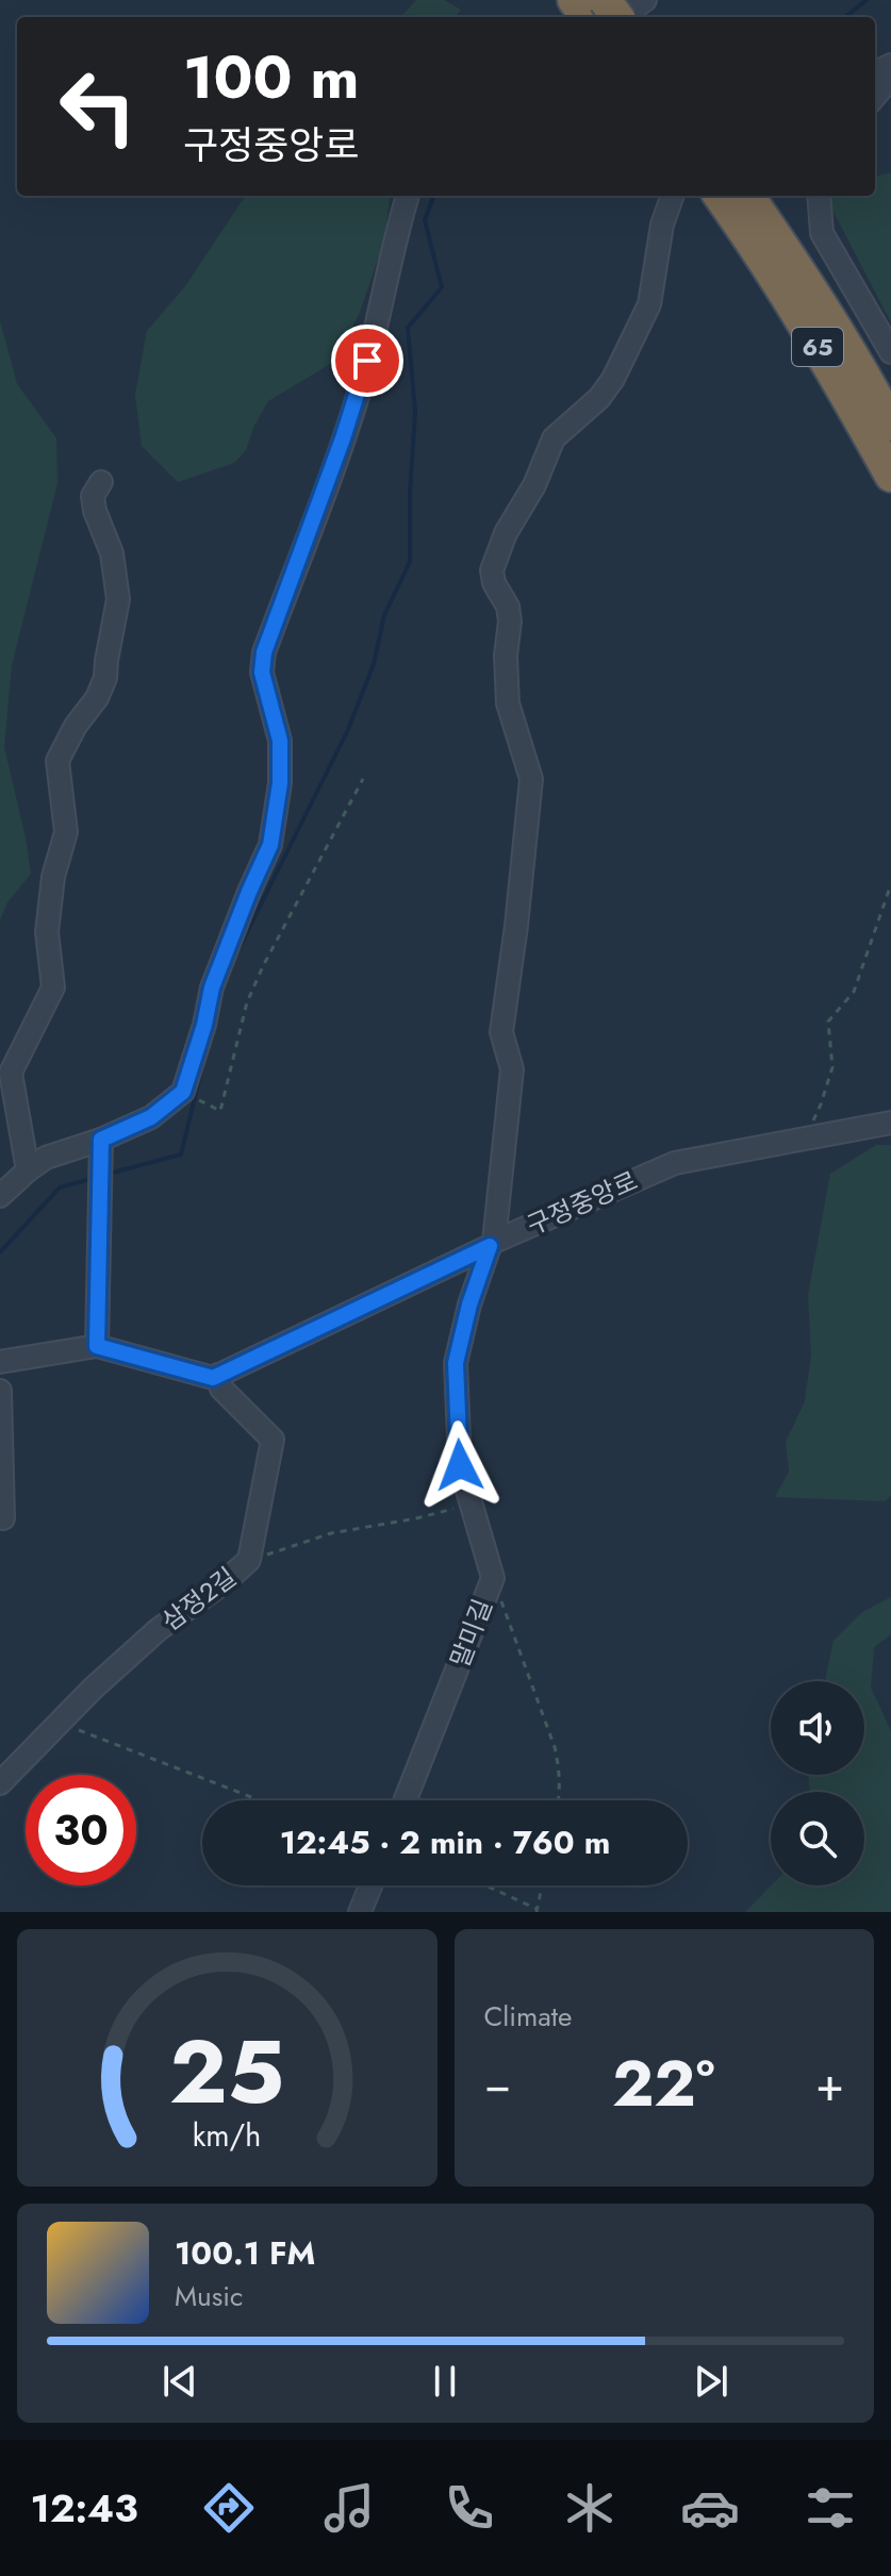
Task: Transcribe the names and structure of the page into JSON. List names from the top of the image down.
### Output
{
  "streets": {
    "highway": ["65"],
    "street": ["구정중앙로", "삼정2길", "말미길"]
  },
  "crossings": [
    ["구정중앙로", "삼정2길"],
    ["구정중앙로", "말미길"]
  ],
  "page": {
    "turn": ["100 m", "구정중앙로"],
    "limit": "30",
    "trip": "12:45 · 2 min · 760 m",
    "tile": "Climate",
    "heat": ["−", "22°", "+"],
    "song": ["100.1 FM", "Music"],
    "tabs": "12:43",
    "gauge": ["25", "km/h"]
  }
}
